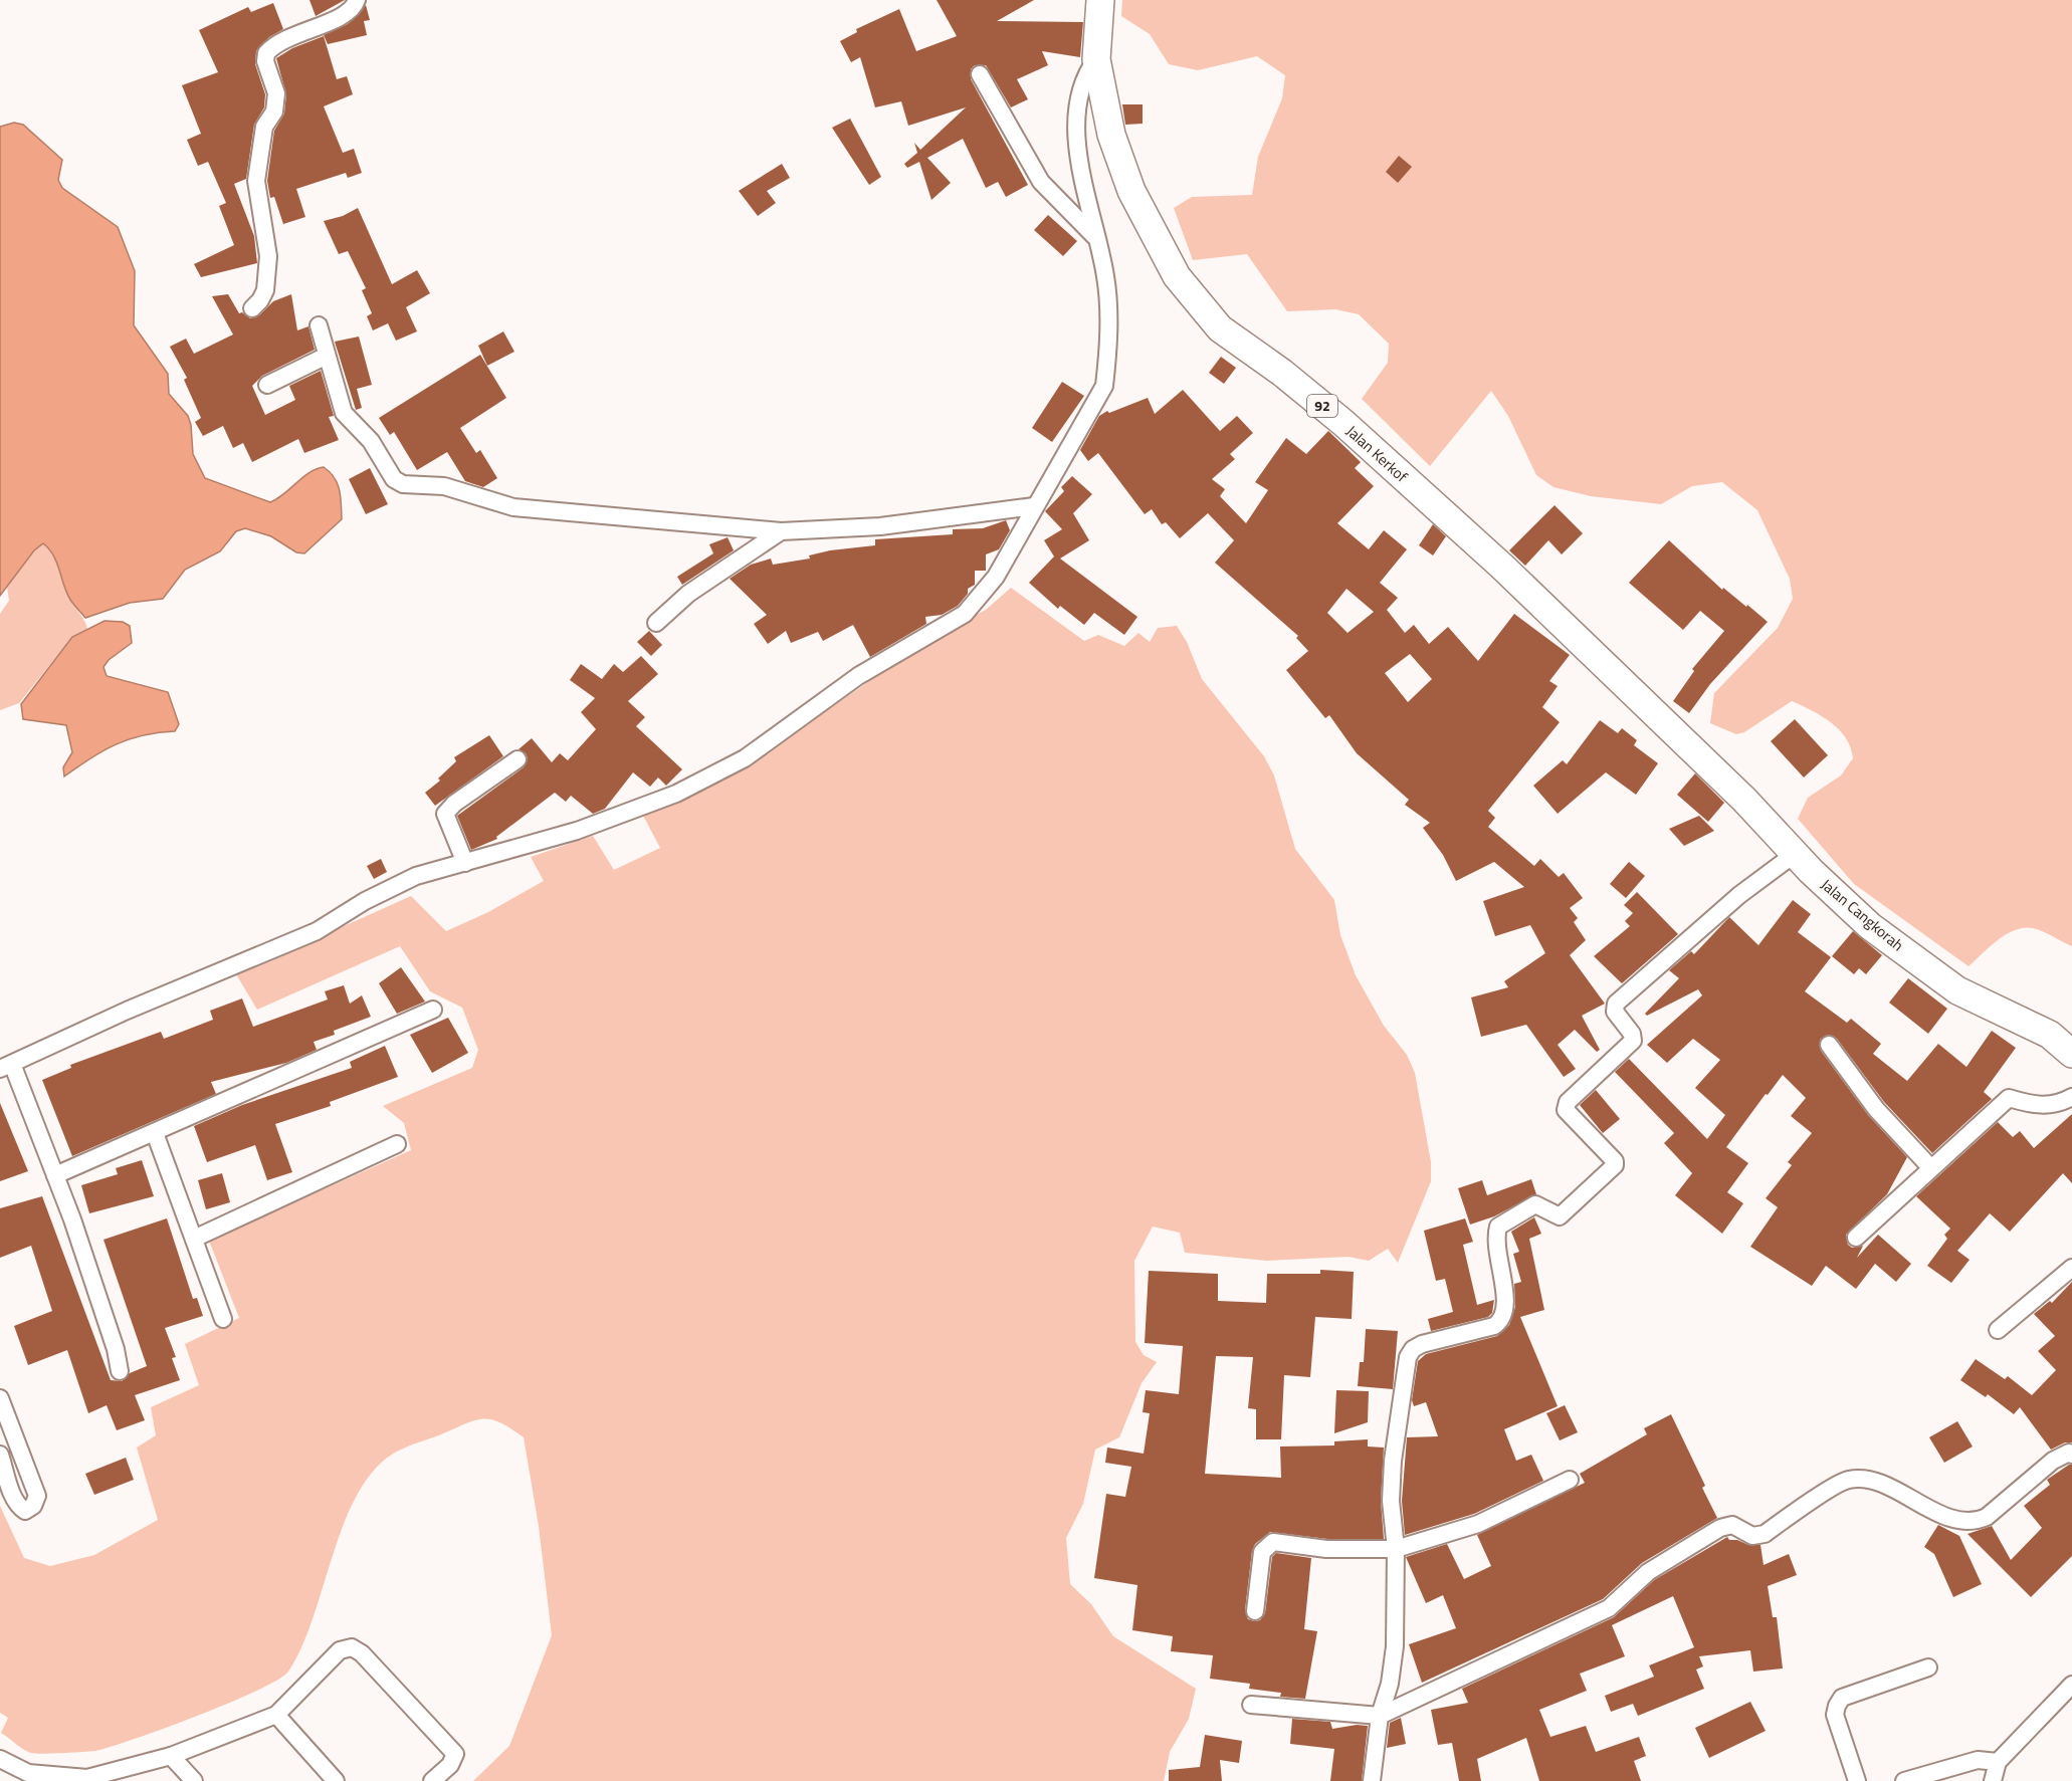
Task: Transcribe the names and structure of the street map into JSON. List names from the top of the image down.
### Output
{
  "streets": {
    "main road": ["92", "Jalan Kerkof", "Jalan Cangkorah"]
  },
  "crossings": [
    ["Jalan Kerkof", "Jalan Cangkorah"]
  ]
}
